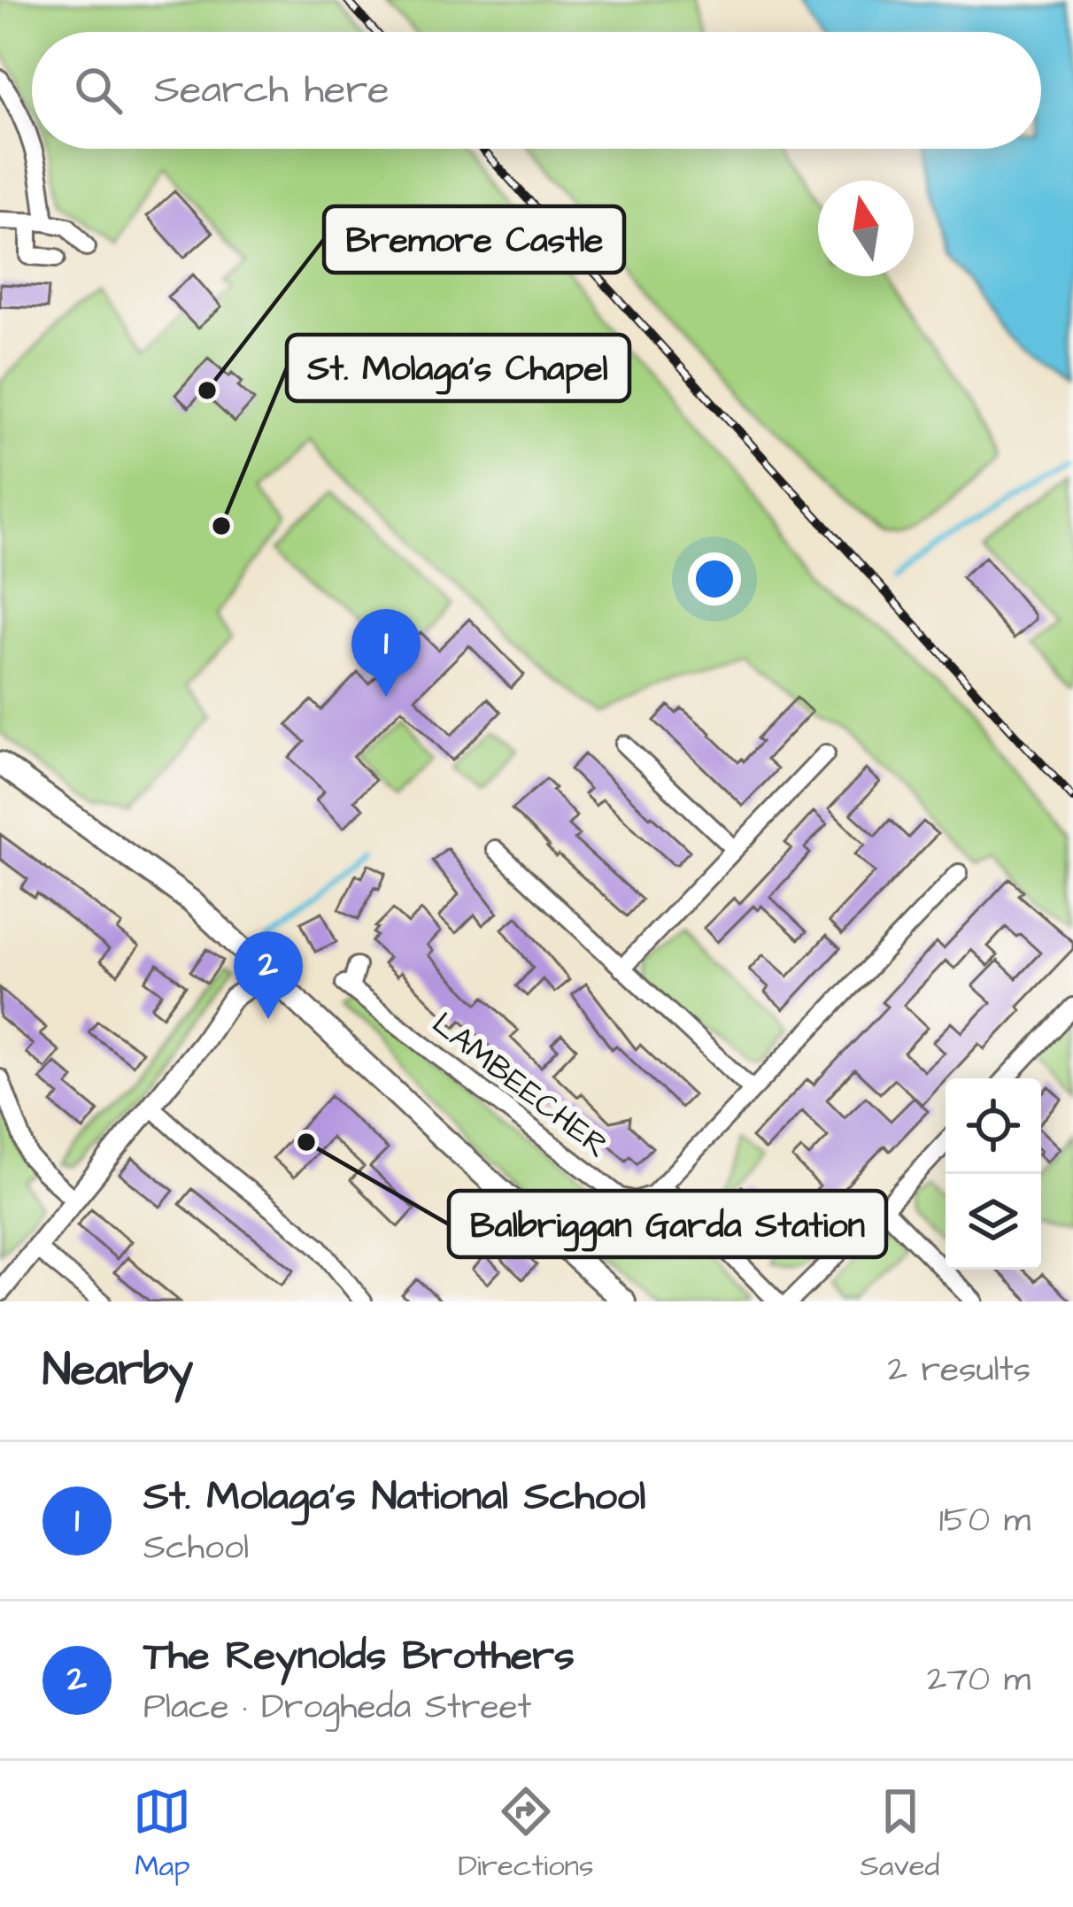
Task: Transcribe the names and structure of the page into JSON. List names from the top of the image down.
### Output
{
  "streets": {
    "street": ["LAMBEECHER"]
  },
  "places": ["Bremore Castle", "St. Molaga's Chapel", "Balbriggan Garda Station"],
  "north": "top",
  "page": {
    "search": "Search here",
    "pins": ["1", "2"],
    "heading": ["Nearby", "2 results"],
    "list": [
      {
        "mark": "1",
        "name": "St. Molaga's National School",
        "note": "School",
        "value": "150 m"
      },
      {
        "mark": "2",
        "name": "The Reynolds Brothers",
        "note": "Place · Drogheda Street",
        "value": "270 m"
      }
    ],
    "nav": ["Map", "Directions", "Saved"]
  }
}
